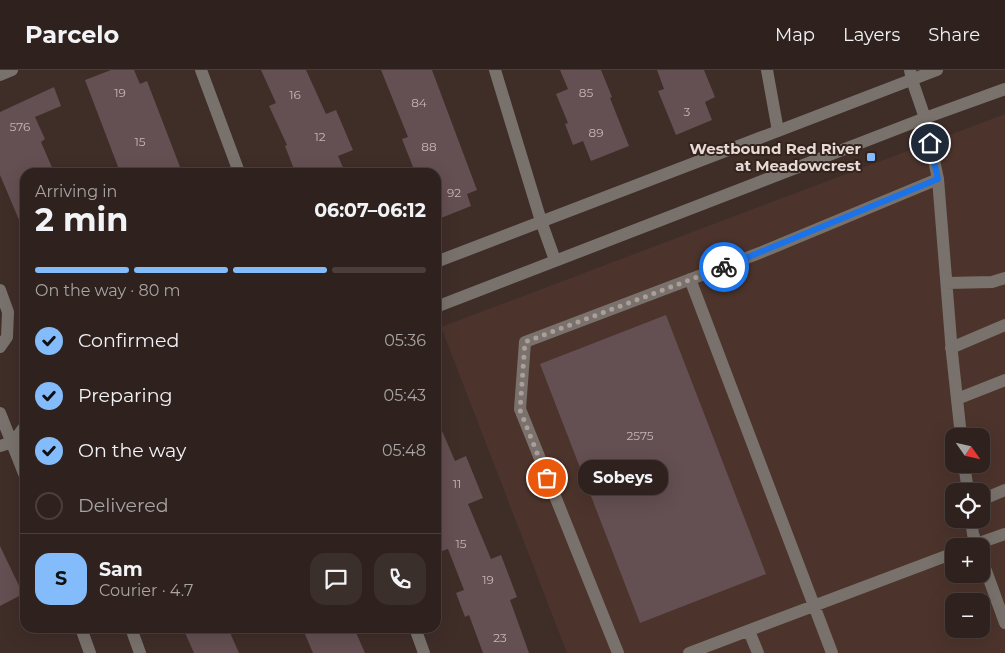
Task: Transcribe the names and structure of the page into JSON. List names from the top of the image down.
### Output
{
  "places": {
    "transit": ["Westbound Red River at Meadowcrest"],
    "other": ["Sobeys"]
  },
  "house_numbers": [
    "19",
    "85",
    "16",
    "84",
    "3",
    "576",
    "89",
    "12",
    "15",
    "88",
    "92",
    "2575",
    "11",
    "15",
    "19",
    "23"
  ],
  "north": "bottom right",
  "page": {
    "header": "Parcelo",
    "nav": ["Map", "Layers", "Share"],
    "heading": ["2 min", "Arriving in", "06:07–06:12"],
    "panel": ["Sam", "Courier · 4.7"],
    "bar": "On the way · 80 m",
    "list": [
      ["Confirmed", "05:36"],
      ["Preparing", "05:43"],
      ["On the way", "05:48"],
      "Delivered"
    ],
    "map_buttons": ["+", "−"],
    "bubble": "Sobeys",
    "round": "S"
  }
}
